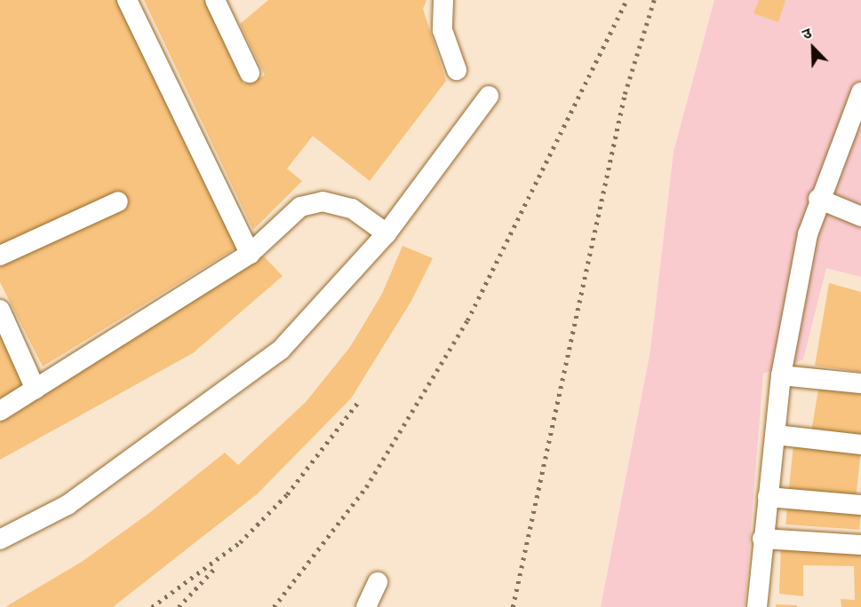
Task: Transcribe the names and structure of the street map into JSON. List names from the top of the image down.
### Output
{
  "north": "top left"
}
